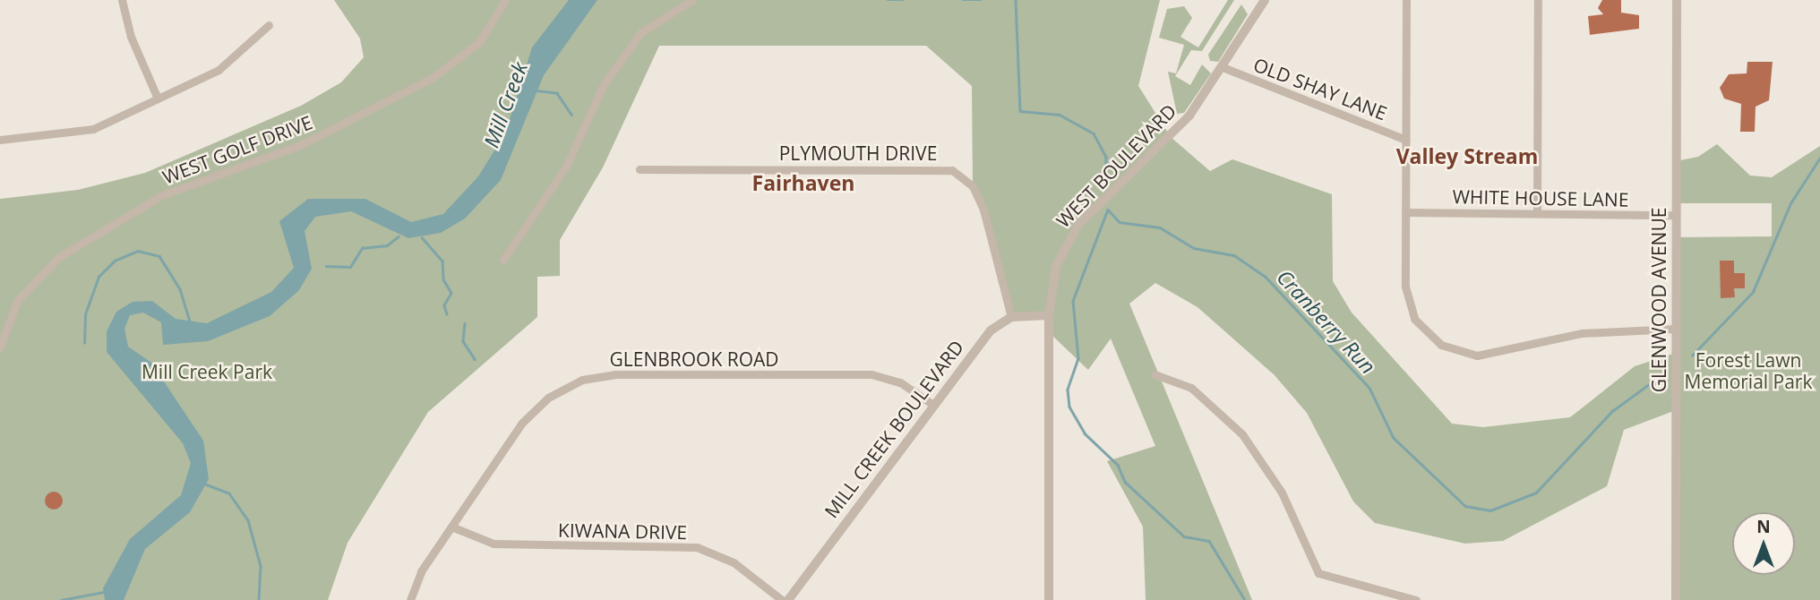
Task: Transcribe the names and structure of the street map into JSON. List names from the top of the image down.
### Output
{
  "streets": {
    "street": [
      "OLD SHAY LANE",
      "WEST GOLF DRIVE",
      "PLYMOUTH DRIVE",
      "WEST BOULEVARD",
      "WHITE HOUSE LANE",
      "GLENWOOD AVENUE",
      "GLENBROOK ROAD",
      "MILL CREEK BOULEVARD",
      "KIWANA DRIVE"
    ]
  },
  "crossings": [
    ["OLD SHAY LANE", "WEST BOULEVARD"],
    ["PLYMOUTH DRIVE", "MILL CREEK BOULEVARD"],
    ["WHITE HOUSE LANE", "GLENWOOD AVENUE"],
    ["GLENBROOK ROAD", "MILL CREEK BOULEVARD"],
    ["GLENBROOK ROAD", "KIWANA DRIVE"]
  ],
  "districts": ["Valley Stream", "Fairhaven"],
  "water": ["Mill Creek", "Cranberry Run"],
  "parks": ["Forest Lawn Memorial Park", "Mill Creek Park"],
  "north": "top"
}
